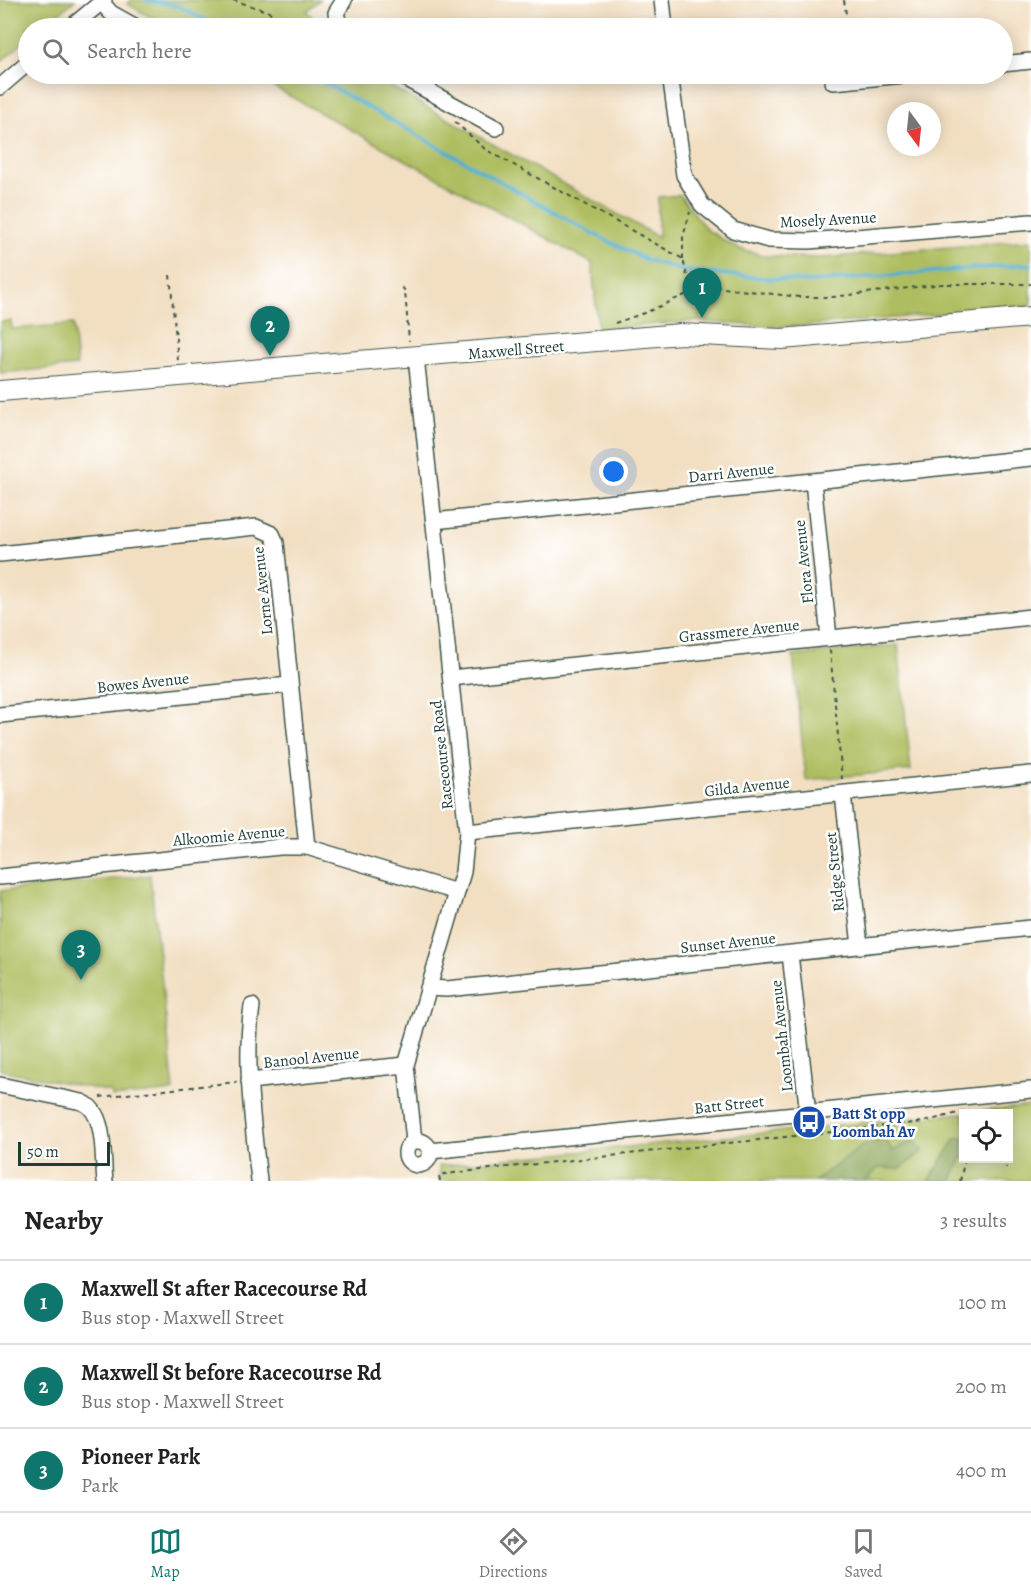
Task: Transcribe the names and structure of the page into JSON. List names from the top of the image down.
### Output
{
  "streets": {
    "main road": ["Maxwell Street"],
    "street": [
      "Mosely Avenue",
      "Darri Avenue",
      "Flora Avenue",
      "Lorne Avenue",
      "Grassmere Avenue",
      "Bowes Avenue",
      "Racecourse Road",
      "Gilda Avenue",
      "Alkoomie Avenue",
      "Ridge Street",
      "Sunset Avenue",
      "Loombah Avenue",
      "Banool Avenue",
      "Batt Street"
    ]
  },
  "crossings": [
    ["Maxwell Street", "Racecourse Road"],
    ["Darri Avenue", "Flora Avenue"],
    ["Darri Avenue", "Racecourse Road"],
    ["Flora Avenue", "Grassmere Avenue"],
    ["Lorne Avenue", "Bowes Avenue"],
    ["Lorne Avenue", "Alkoomie Avenue"],
    ["Grassmere Avenue", "Racecourse Road"],
    ["Racecourse Road", "Gilda Avenue"],
    ["Racecourse Road", "Alkoomie Avenue"],
    ["Racecourse Road", "Sunset Avenue"],
    ["Racecourse Road", "Banool Avenue"],
    ["Racecourse Road", "Batt Street"],
    ["Gilda Avenue", "Ridge Street"],
    ["Ridge Street", "Sunset Avenue"],
    ["Sunset Avenue", "Loombah Avenue"],
    ["Loombah Avenue", "Batt Street"]
  ],
  "places": {
    "bus stop": ["Batt St opp Loombah Av"]
  },
  "scale_bar": "50 m",
  "north": "bottom",
  "page": {
    "search": "Search here",
    "pins": ["1", "2", "3"],
    "scale": "50 m",
    "heading": ["Nearby", "3 results"],
    "list": [
      {
        "mark": "1",
        "name": "Maxwell St after Racecourse Rd",
        "note": "Bus stop · Maxwell Street",
        "value": "100 m"
      },
      {
        "mark": "2",
        "name": "Maxwell St before Racecourse Rd",
        "note": "Bus stop · Maxwell Street",
        "value": "200 m"
      },
      {
        "mark": "3",
        "name": "Pioneer Park",
        "note": "Park",
        "value": "400 m"
      }
    ],
    "nav": ["Map", "Directions", "Saved"]
  }
}
